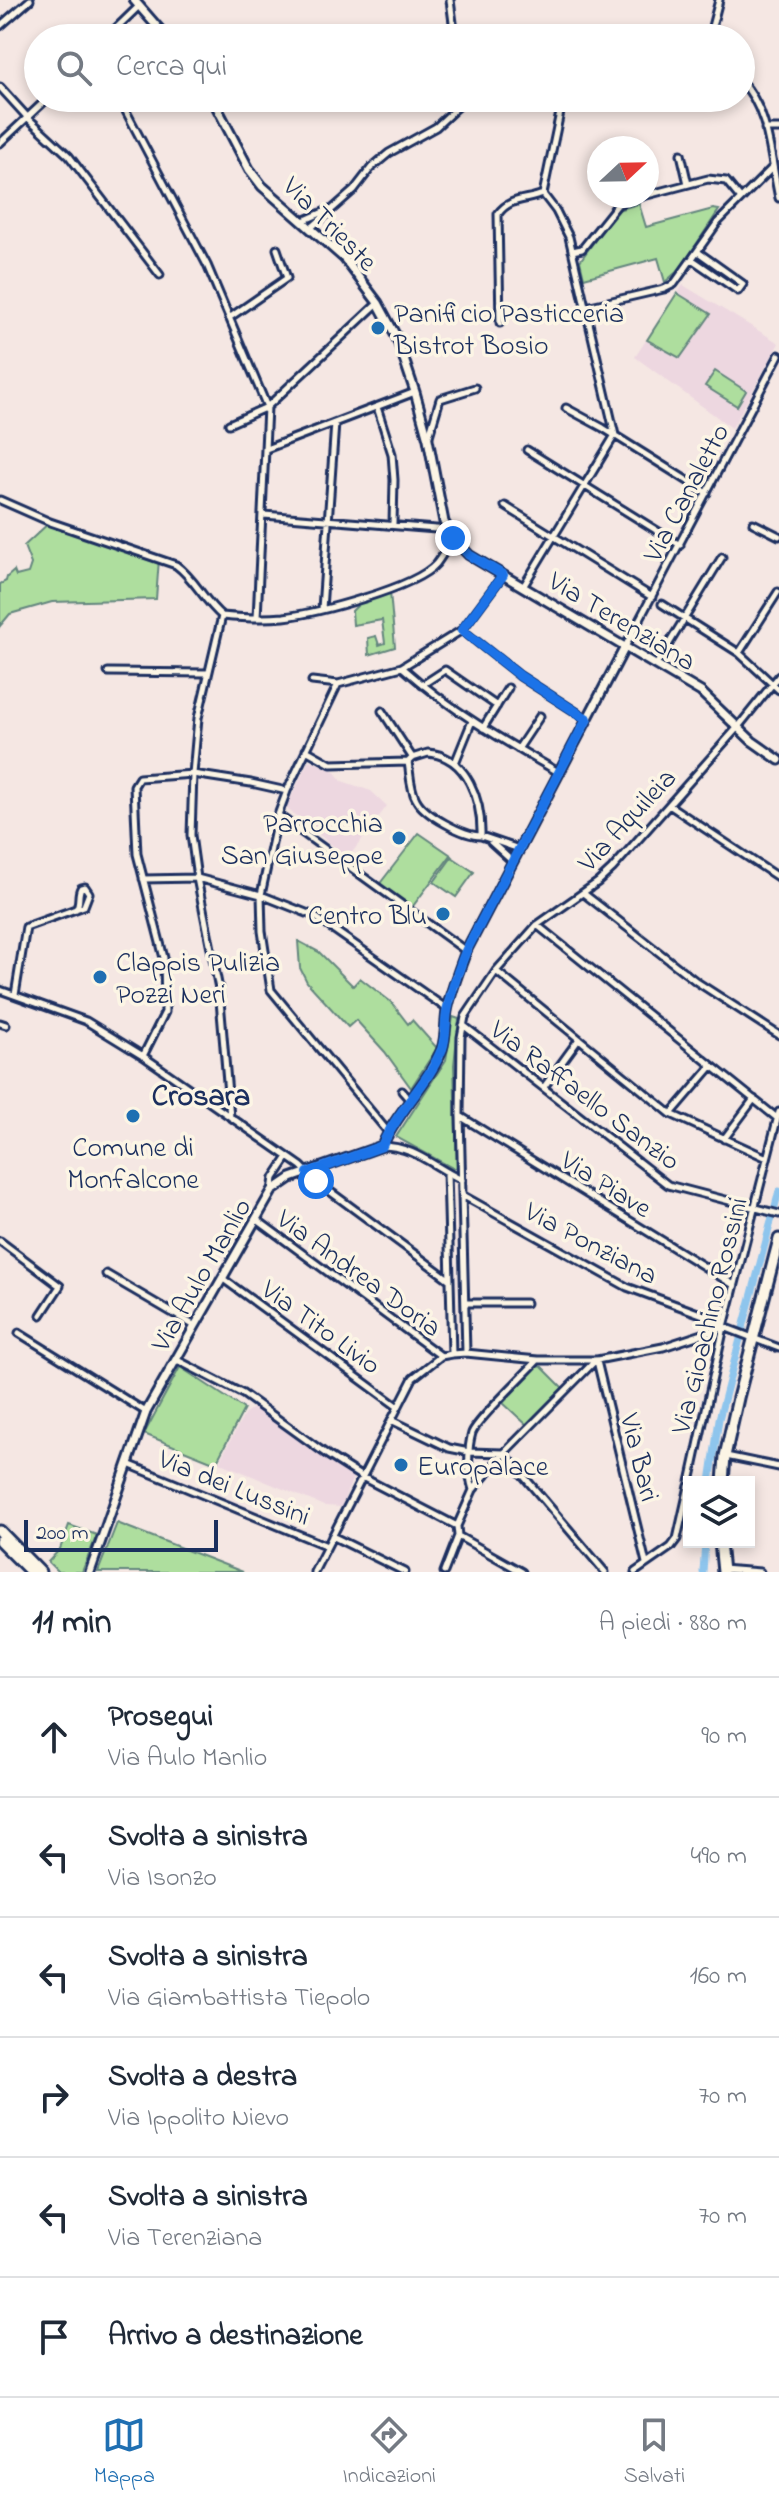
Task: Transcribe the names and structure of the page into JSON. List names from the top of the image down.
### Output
{
  "streets": {
    "street": [
      "Via Trieste",
      "Via Canaletto",
      "Via Terenziana",
      "Via Aquileia",
      "Via Raffaello Sanzio",
      "Via Piave",
      "Via Ponziana",
      "Via Andrea Doria",
      "Via Aulo Manlio",
      "Via Gioachino Rossini",
      "Via Tito Livio",
      "Via Bari",
      "Via dei Lussini"
    ]
  },
  "crossings": [
    ["Via Trieste", "Via Terenziana"],
    ["Via Canaletto", "Via Terenziana"],
    ["Via Terenziana", "Via Aquileia"],
    ["Via Aquileia", "Via Raffaello Sanzio"],
    ["Via Aquileia", "Via Piave"],
    ["Via Aquileia", "Via Ponziana"],
    ["Via Raffaello Sanzio", "Via Gioachino Rossini"],
    ["Via Piave", "Via Gioachino Rossini"],
    ["Via Ponziana", "Via Gioachino Rossini"],
    ["Via Andrea Doria", "Via Aulo Manlio"],
    ["Via Aulo Manlio", "Via Tito Livio"],
    ["Via Aulo Manlio", "Via dei Lussini"],
    ["Via Gioachino Rossini", "Via Bari"]
  ],
  "districts": ["Crosara"],
  "places": [
    "Panificio Pasticceria Bistrot Bosio",
    "Parrocchia San Giuseppe",
    "Centro Blu",
    "Clappis Pulizia Pozzi Neri",
    "Comune di Monfalcone",
    "Europalace"
  ],
  "scale_bar": "200 m",
  "north": "right",
  "page": {
    "search": "Cerca qui",
    "scale": "200 m",
    "heading": ["11 min", "A piedi · 880 m"],
    "list": [
      ["Prosegui", "Via Aulo Manlio", "90 m"],
      ["Svolta a sinistra", "Via Isonzo", "490 m"],
      ["Svolta a sinistra", "Via Giambattista Tiepolo", "160 m"],
      ["Svolta a destra", "Via Ippolito Nievo", "70 m"],
      ["Svolta a sinistra", "Via Terenziana", "70 m"],
      "Arrivo a destinazione"
    ],
    "nav": ["Mappa", "Indicazioni", "Salvati"]
  }
}
